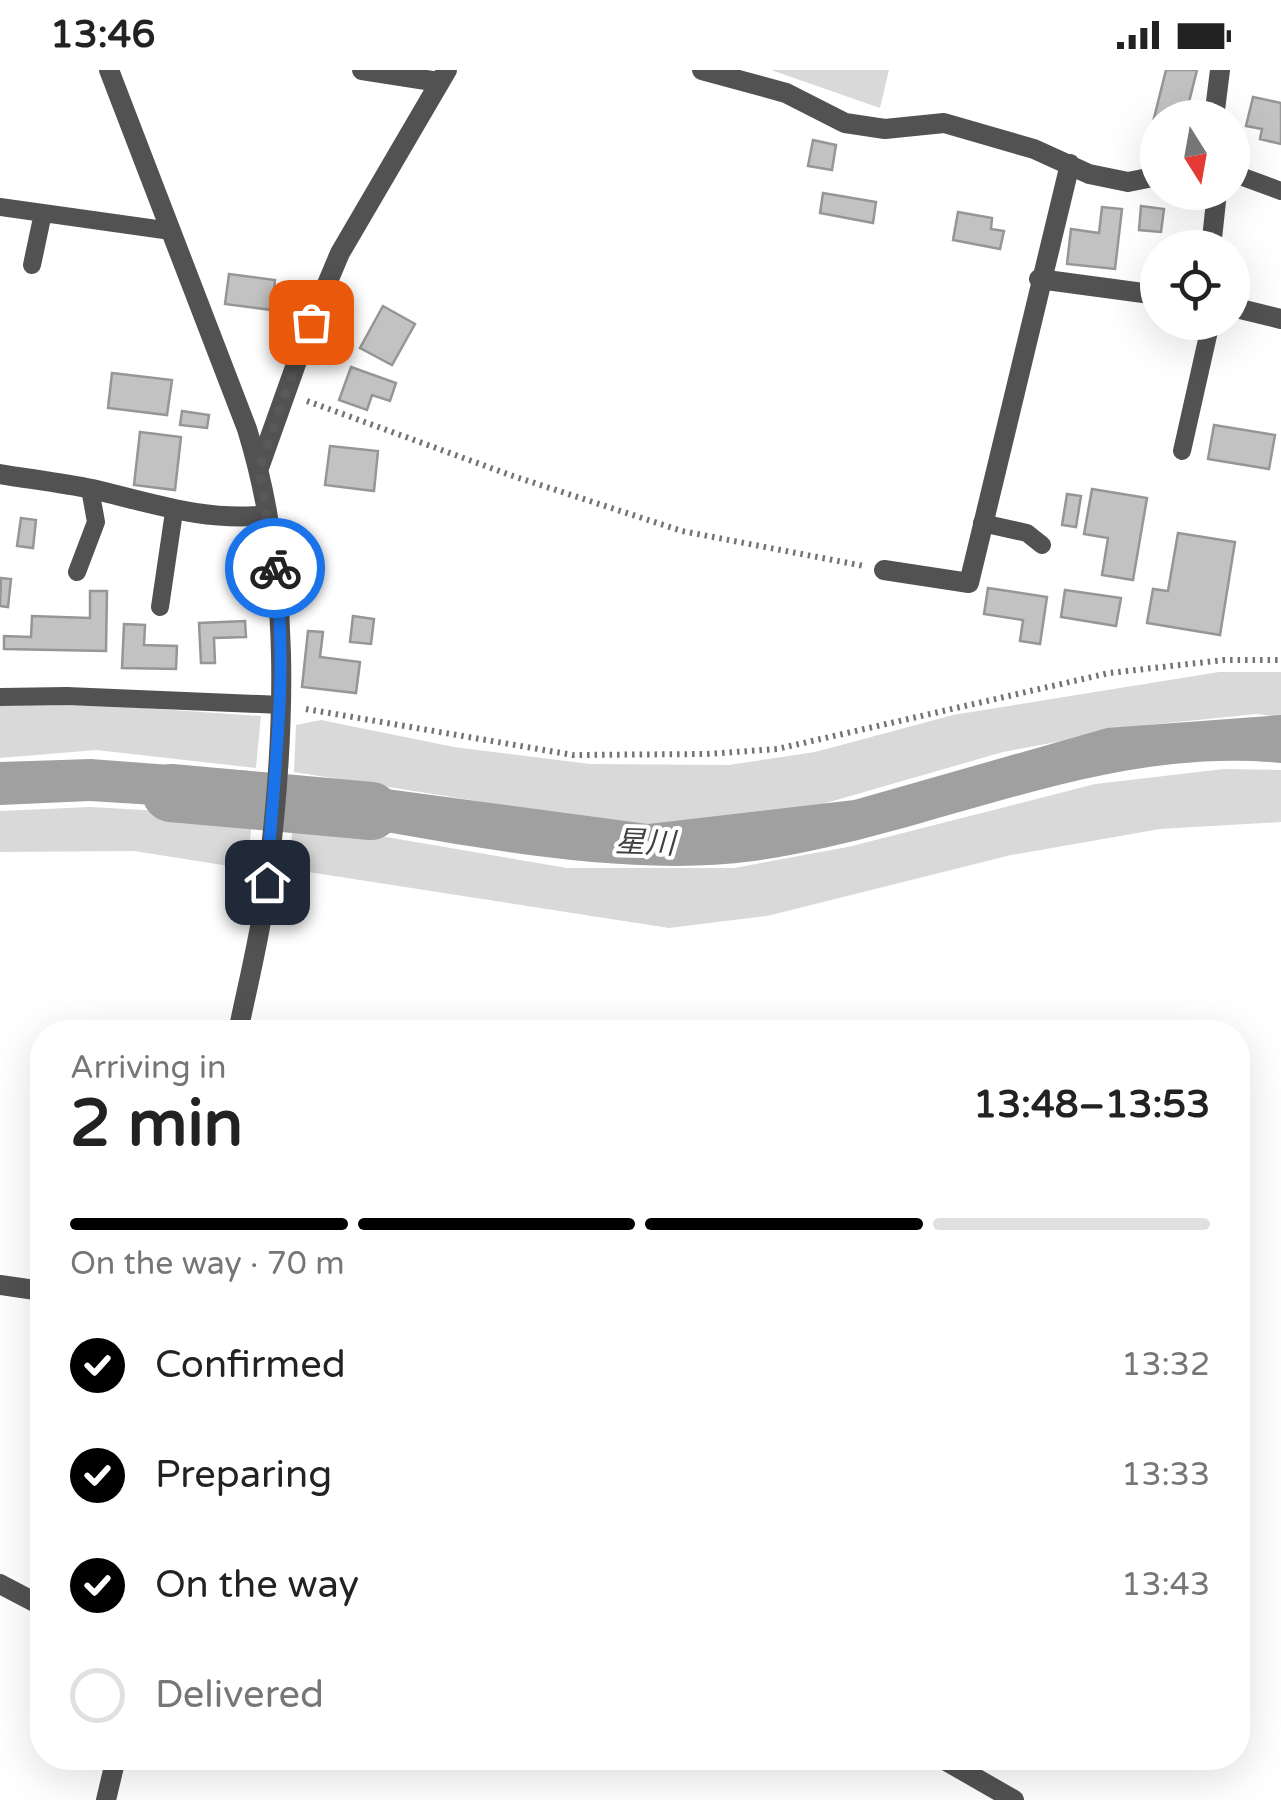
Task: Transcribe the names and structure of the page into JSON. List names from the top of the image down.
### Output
{
  "water": ["星川"],
  "north": "bottom",
  "page": {
    "status": "13:46",
    "heading": ["2 min", "Arriving in", "13:48–13:53"],
    "bar": "On the way · 70 m",
    "list": [
      ["Confirmed", "13:32"],
      ["Preparing", "13:33"],
      ["On the way", "13:43"],
      "Delivered"
    ]
  }
}
